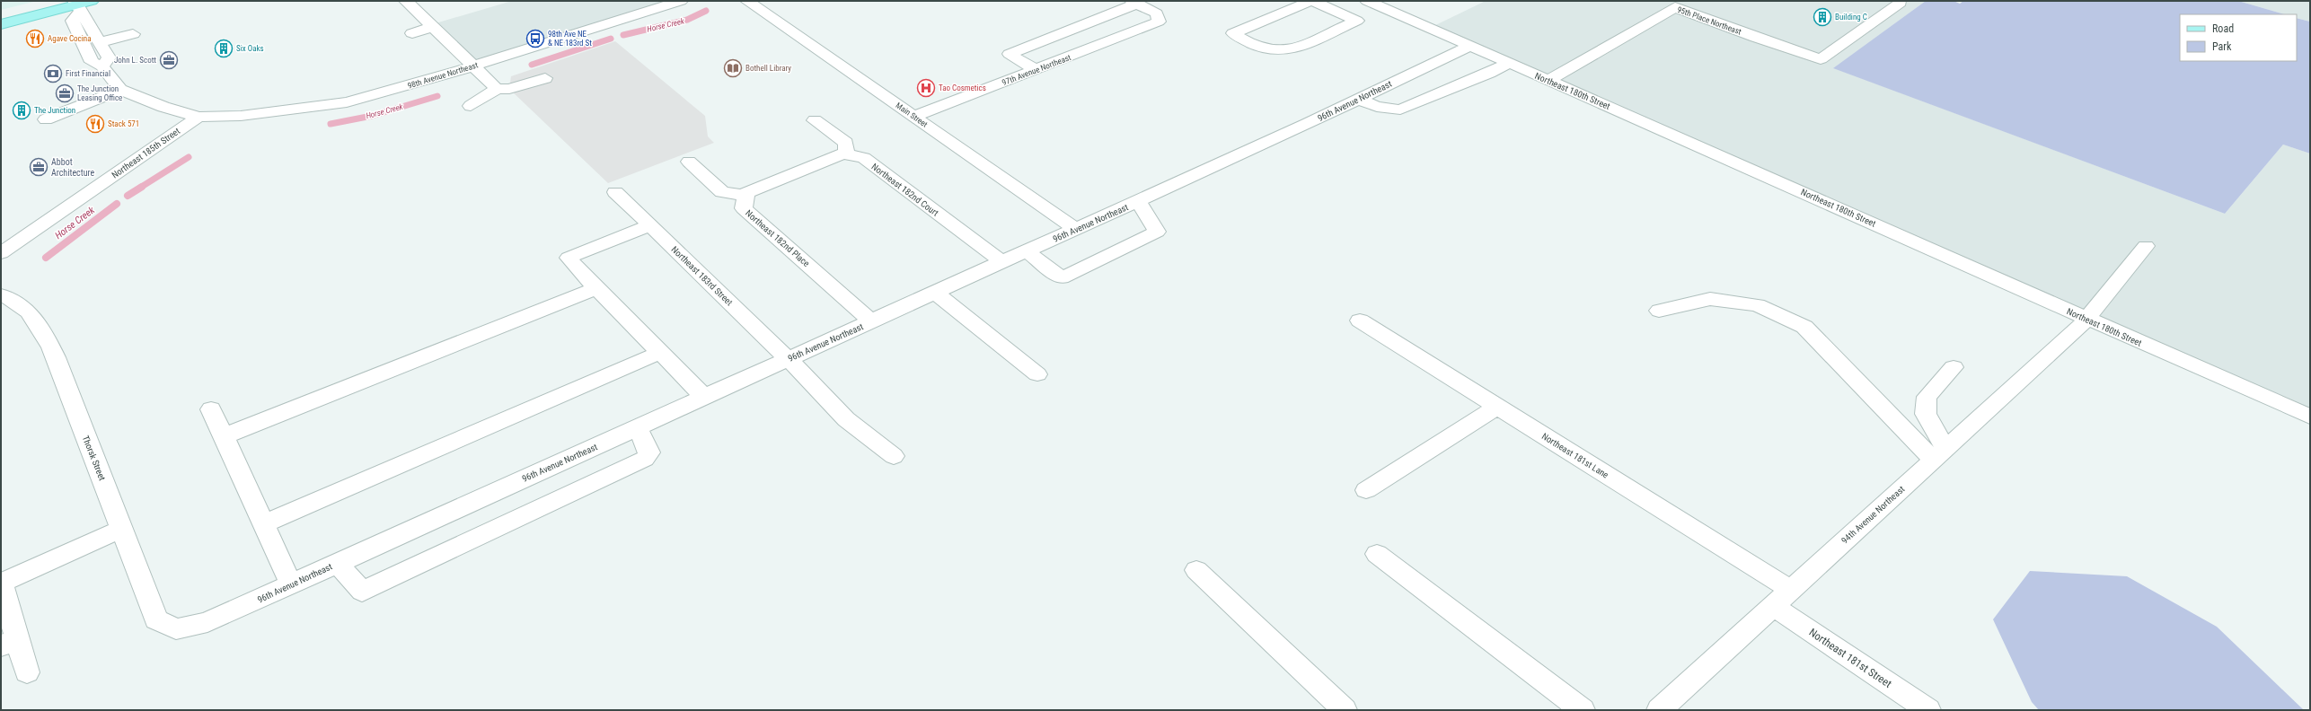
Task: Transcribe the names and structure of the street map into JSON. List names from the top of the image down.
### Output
{
  "streets": {
    "street": [
      "95th Place Northeast",
      "97th Avenue Northeast",
      "98th Avenue Northeast",
      "Northeast 180th Street",
      "96th Avenue Northeast",
      "Main Street",
      "Northeast 185th Street",
      "Northeast 182nd Court",
      "Northeast 182nd Place",
      "Northeast 183rd Street",
      "Northeast 181st Lane",
      "Thorsk Street",
      "94th Avenue Northeast",
      "Northeast 181st Street"
    ]
  },
  "crossings": [
    ["95th Place Northeast", "Northeast 180th Street"],
    ["97th Avenue Northeast", "Main Street"],
    ["98th Avenue Northeast", "Northeast 185th Street"],
    ["Northeast 180th Street", "96th Avenue Northeast"],
    ["Northeast 180th Street", "94th Avenue Northeast"],
    ["96th Avenue Northeast", "Main Street"],
    ["96th Avenue Northeast", "Northeast 182nd Court"],
    ["96th Avenue Northeast", "Northeast 182nd Place"],
    ["96th Avenue Northeast", "Northeast 183rd Street"],
    ["96th Avenue Northeast", "Thorsk Street"],
    ["Northeast 181st Lane", "94th Avenue Northeast"],
    ["94th Avenue Northeast", "Northeast 181st Street"]
  ],
  "water": ["Horse Creek"],
  "places": {
    "building": ["Building C", "Six Oaks", "The Junction"],
    "restaurant": ["Agave Cocina", "Stack 571"],
    "bus stop": ["98th Ave NE & NE 183rd St"],
    "office": ["John L. Scott", "The Junction Leasing Office", "Abbot Architecture"],
    "library": ["Bothell Library"],
    "bank": ["First Financial"],
    "hospital": ["Tao Cosmetics"]
  },
  "legend": ["Road", "Park"]
}
